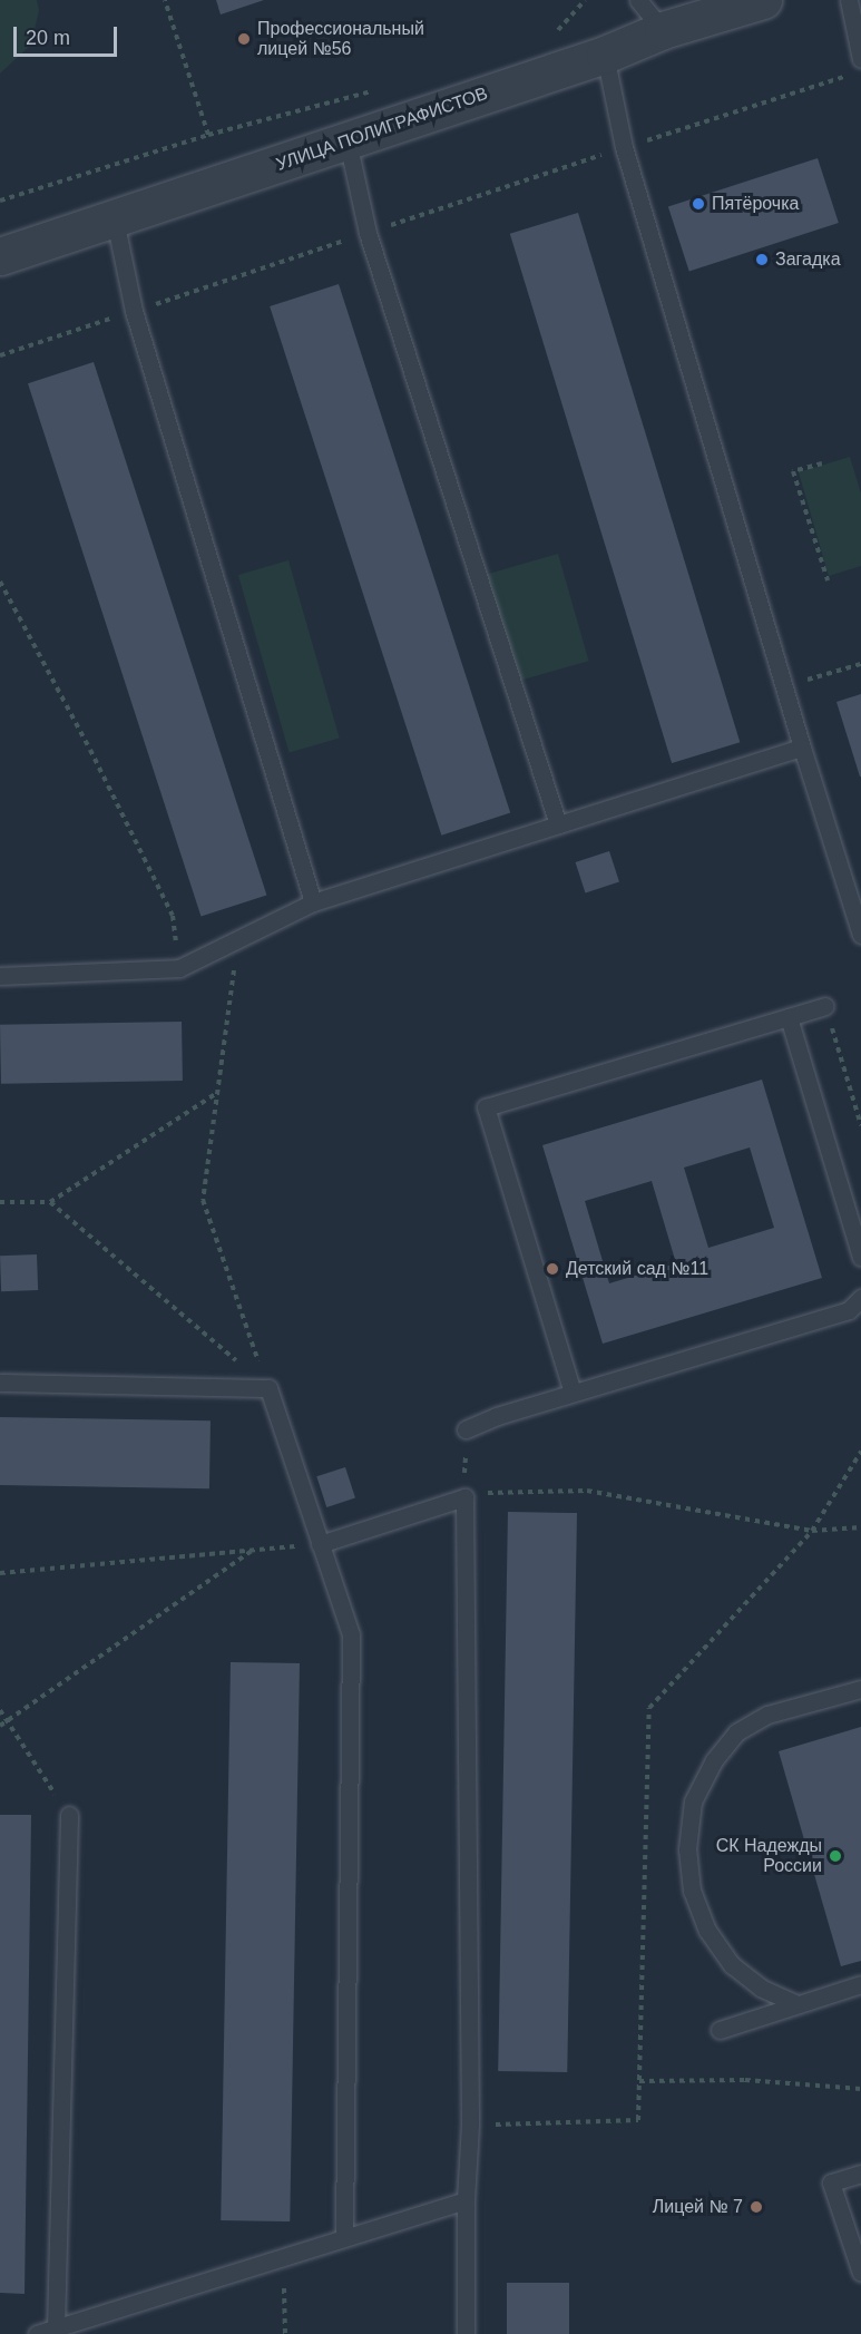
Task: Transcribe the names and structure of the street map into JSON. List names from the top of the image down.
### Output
{
  "streets": {
    "street": ["УЛИЦА ПОЛИГРАФИСТОВ"]
  },
  "places": [
    "Профессиональный лицей №56",
    "Пятёрочка",
    "Загадка",
    "Детский сад №11",
    "СК Надежды России",
    "Лицей № 7"
  ],
  "scale_bar": "20 m"
}
